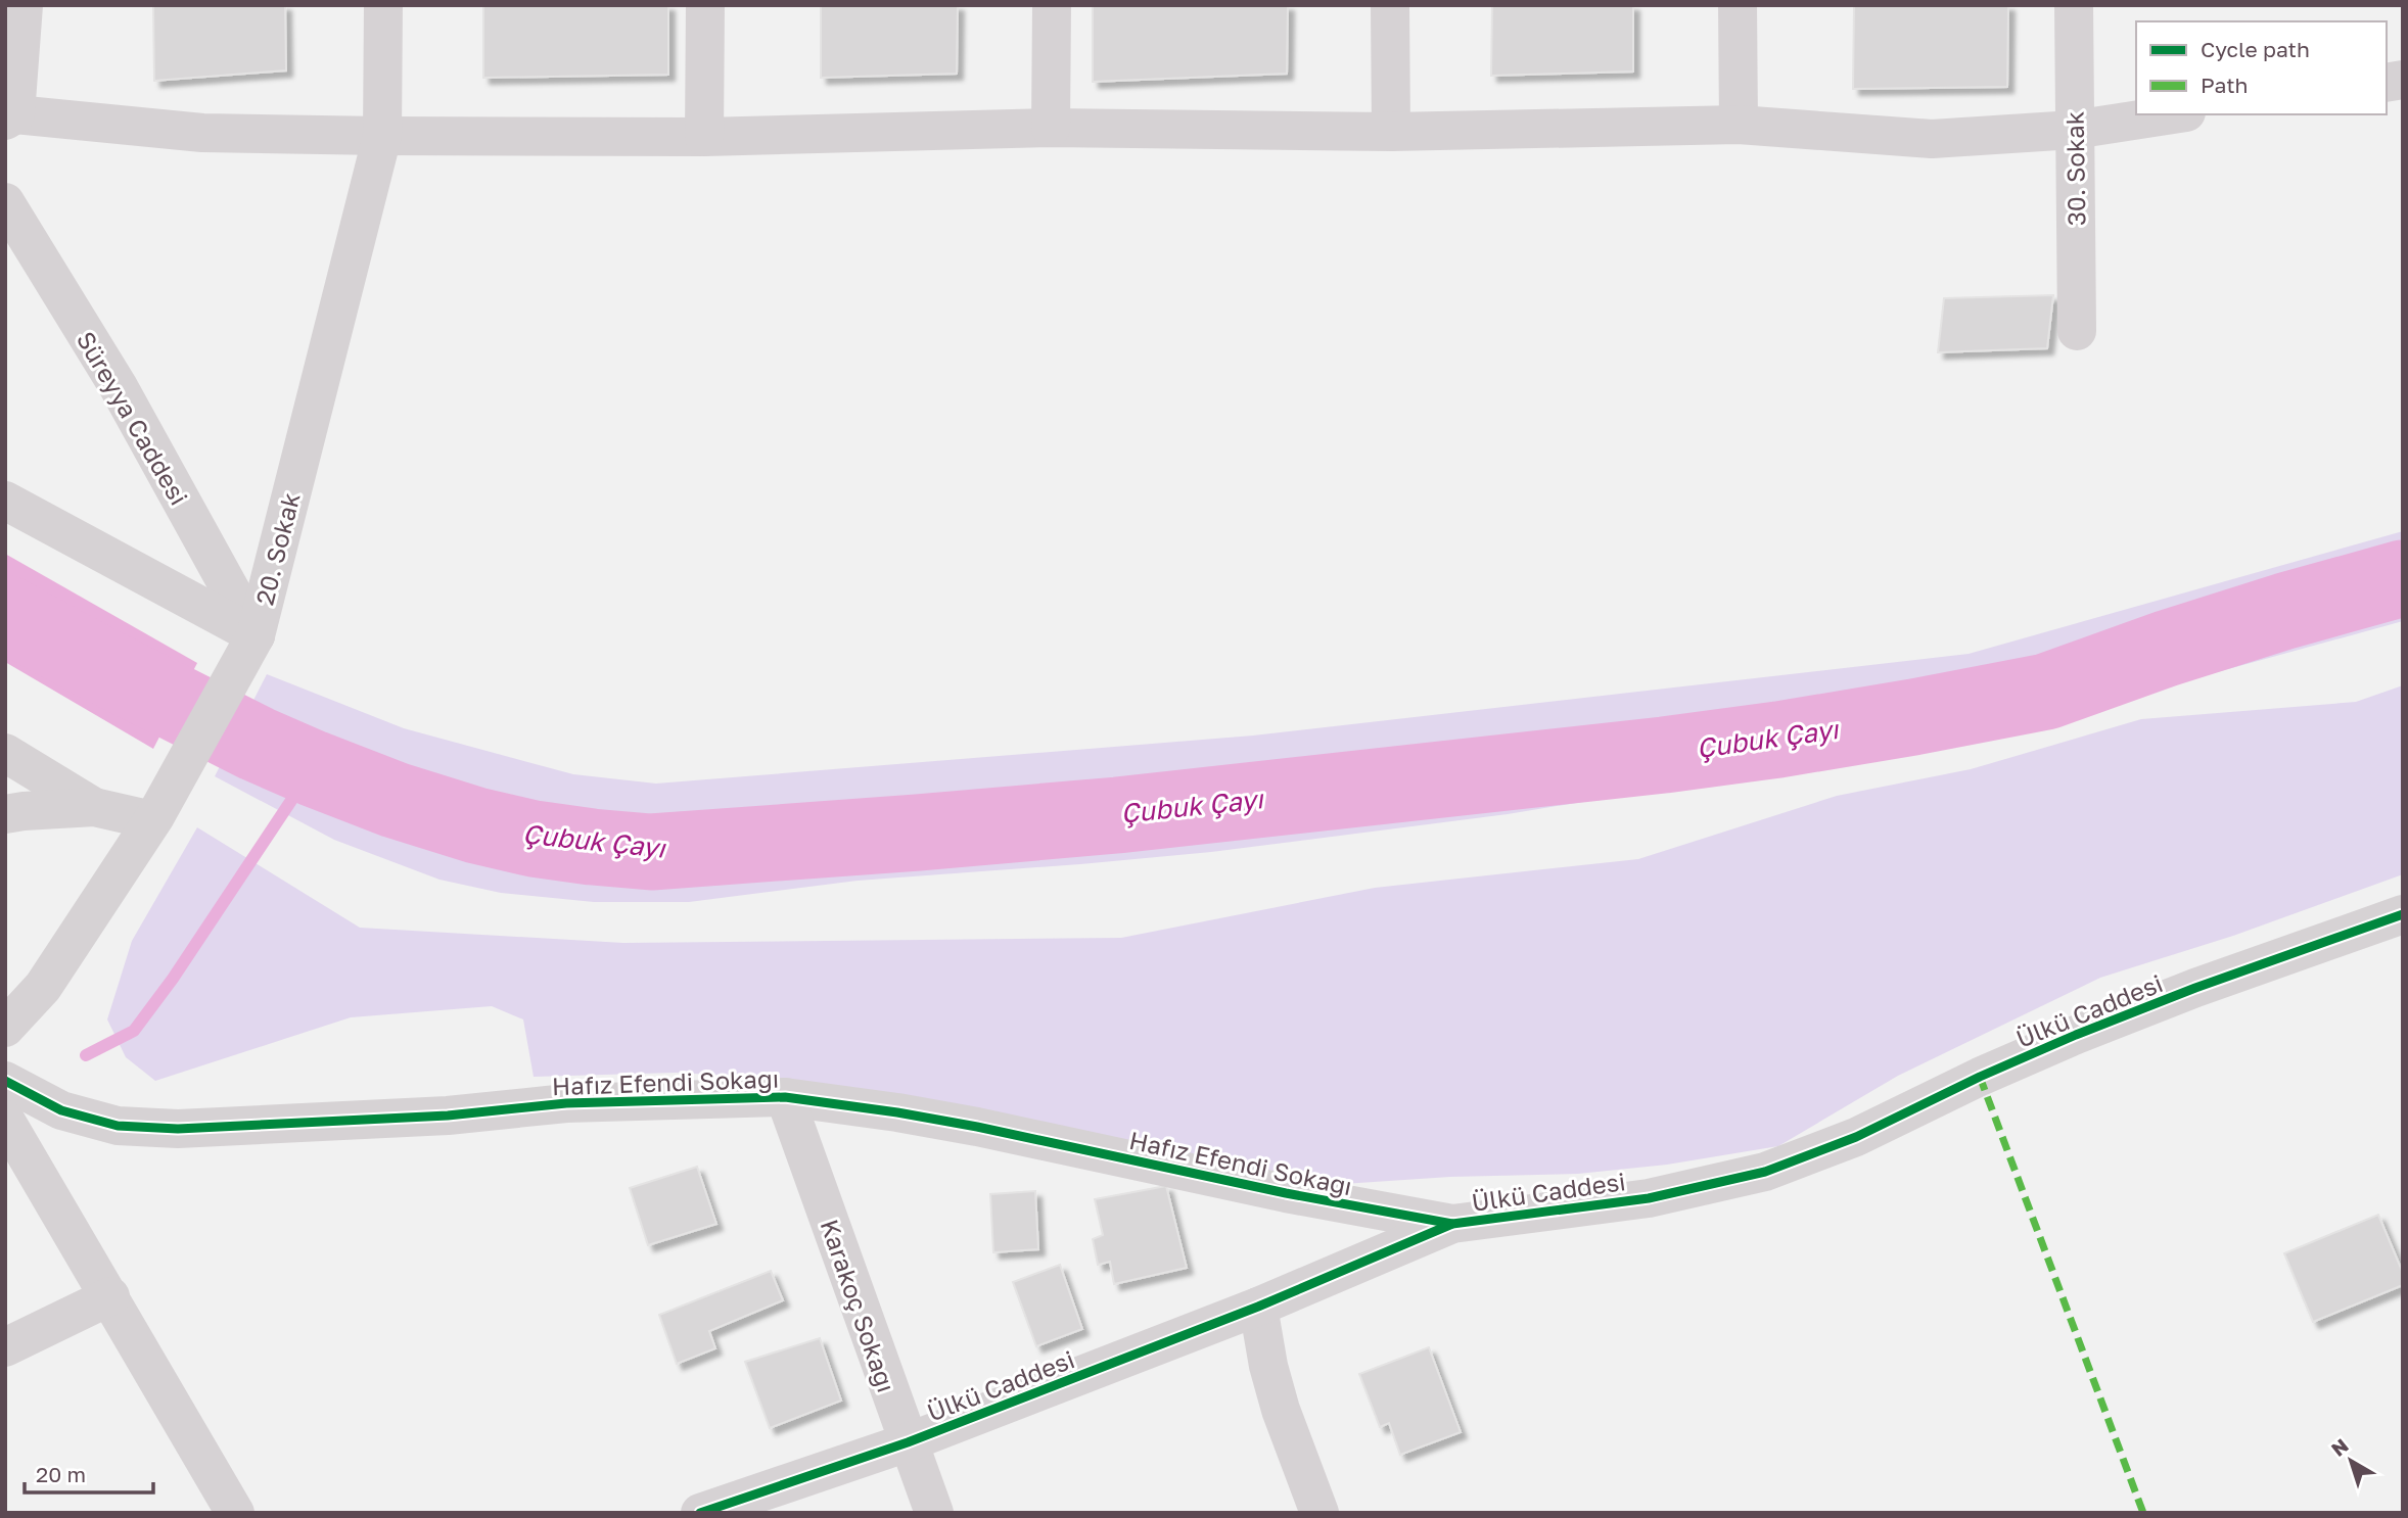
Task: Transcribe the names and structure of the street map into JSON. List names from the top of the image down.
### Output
{
  "streets": {
    "street": [
      "30. Sokak",
      "Süreyya Caddesi",
      "20. Sokak",
      "Ülkü Caddesi",
      "Hafız Efendi Sokağı",
      "Karakoç Sokağı"
    ]
  },
  "crossings": [
    ["Süreyya Caddesi", "20. Sokak"],
    ["Ülkü Caddesi", "Hafız Efendi Sokağı"],
    ["Ülkü Caddesi", "Karakoç Sokağı"],
    ["Hafız Efendi Sokağı", "Karakoç Sokağı"]
  ],
  "water": ["Çubuk Çayı"],
  "legend": ["Cycle path", "Path"],
  "scale_bar": "20 m",
  "north": "top left"
}
